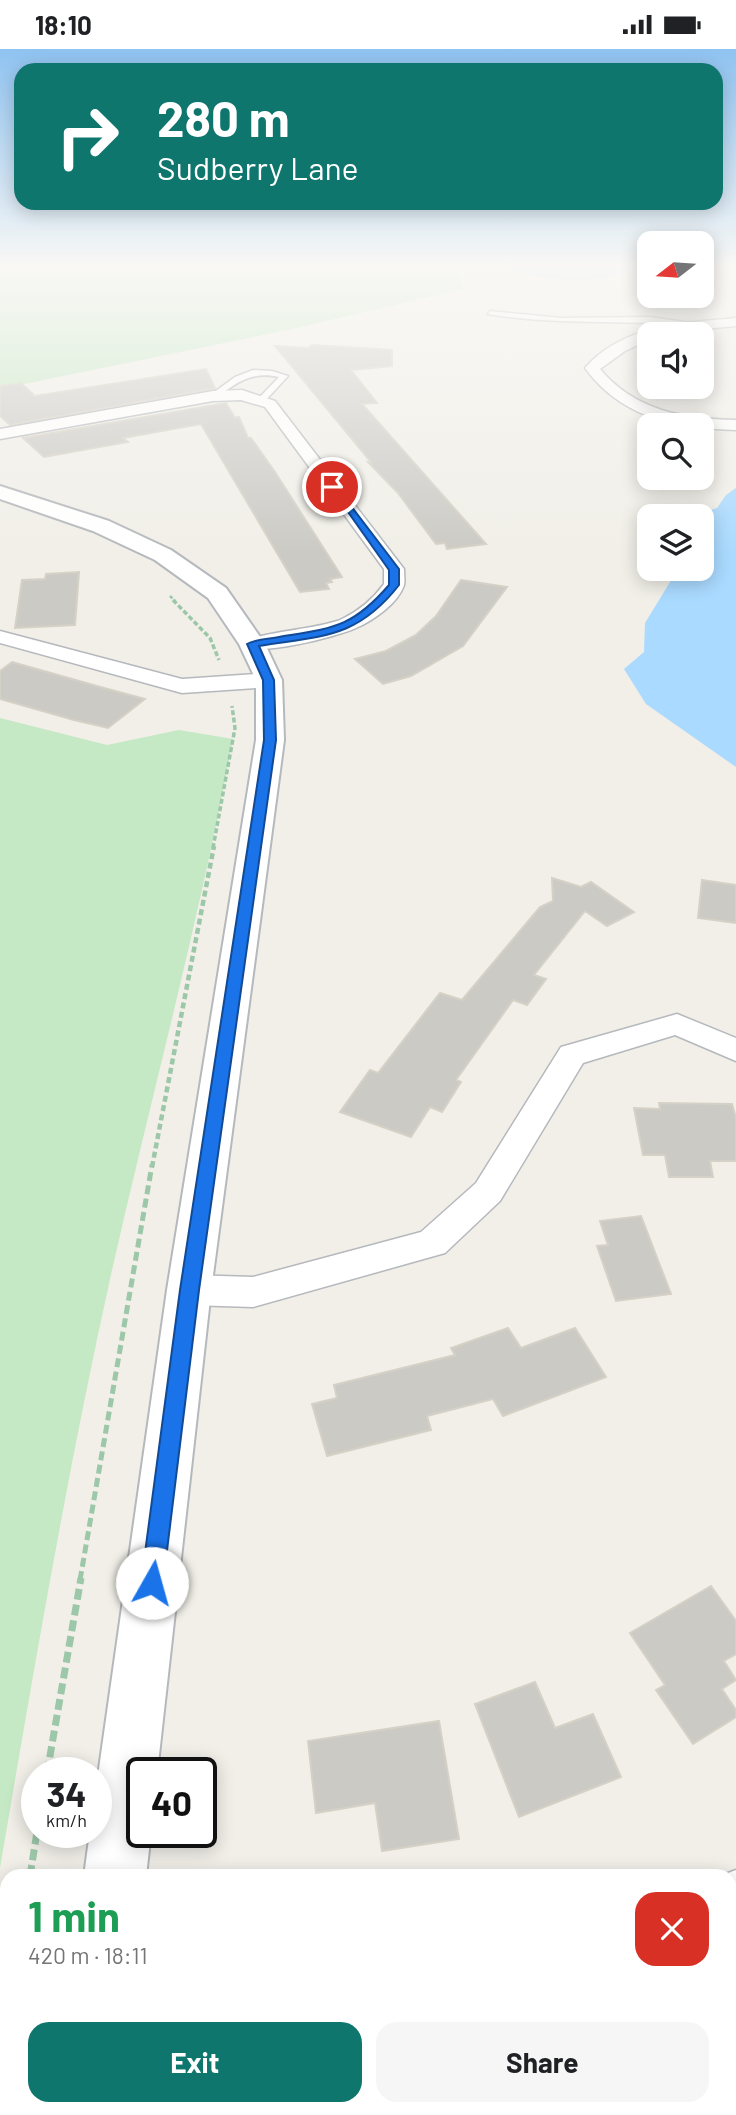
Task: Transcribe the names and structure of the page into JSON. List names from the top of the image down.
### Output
{
  "north": "left",
  "page": {
    "status": "18:10",
    "turn": ["280 m", "Sudberry Lane"],
    "speed": "34 km/h",
    "limit": "40",
    "heading": ["1 min", "420 m · 18:11"],
    "buttons": ["Exit", "Share"]
  }
}
